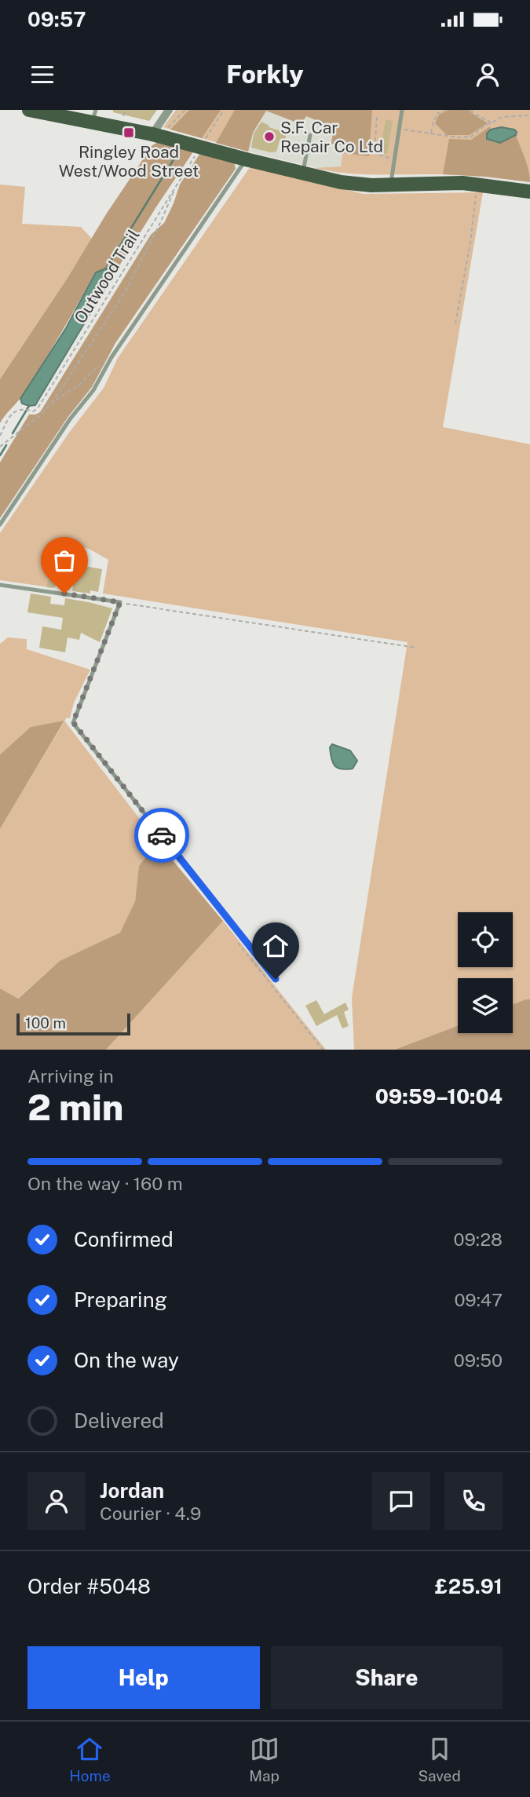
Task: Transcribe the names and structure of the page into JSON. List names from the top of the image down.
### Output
{
  "streets": {
    "path": ["Outwood Trail"]
  },
  "places": {
    "transit": ["Ringley Road West/Wood Street"],
    "other": ["S.F. Car Repair Co Ltd"]
  },
  "scale_bar": "100 m",
  "page": {
    "status": "09:57",
    "header": "Forkly",
    "scale": "100 m",
    "heading": ["2 min", "Arriving in", "09:59–10:04"],
    "panel": [
      "Jordan",
      "Courier · 4.9",
      "Order #5048",
      "£25.91"
    ],
    "bar": "On the way · 160 m",
    "list": [
      ["Confirmed", "09:28"],
      ["Preparing", "09:47"],
      ["On the way", "09:50"],
      "Delivered"
    ],
    "buttons": ["Help", "Share"],
    "tabs": ["Home", "Map", "Saved"]
  }
}
